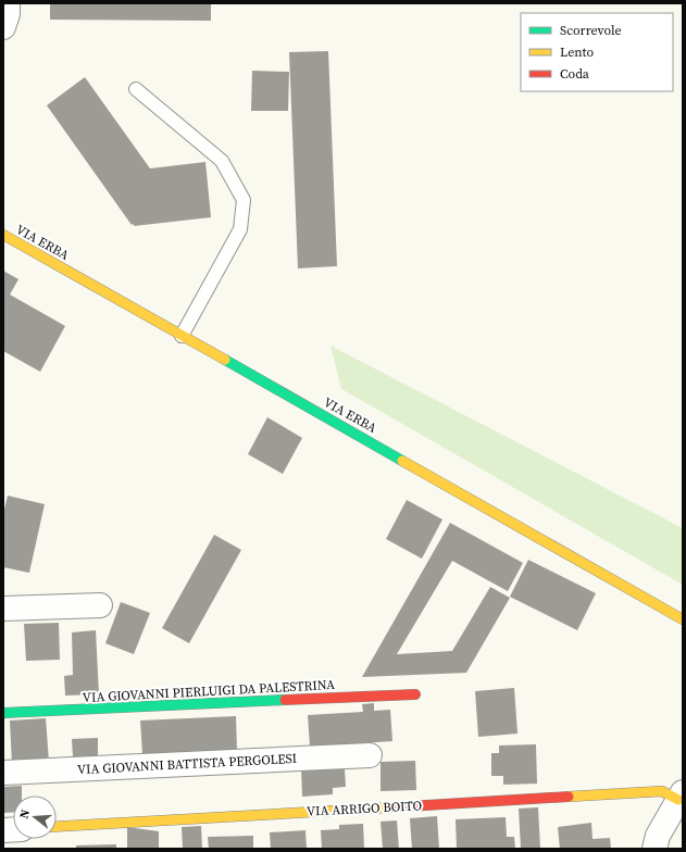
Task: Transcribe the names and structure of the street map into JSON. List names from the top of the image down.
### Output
{
  "streets": {
    "street": [
      "VIA ERBA",
      "VIA GIOVANNI PIERLUIGI DA PALESTRINA",
      "VIA GIOVANNI BATTISTA PERGOLESI",
      "VIA ARRIGO BOITO"
    ]
  },
  "legend": ["Scorrevole", "Lento", "Coda"],
  "north": "left"
}
